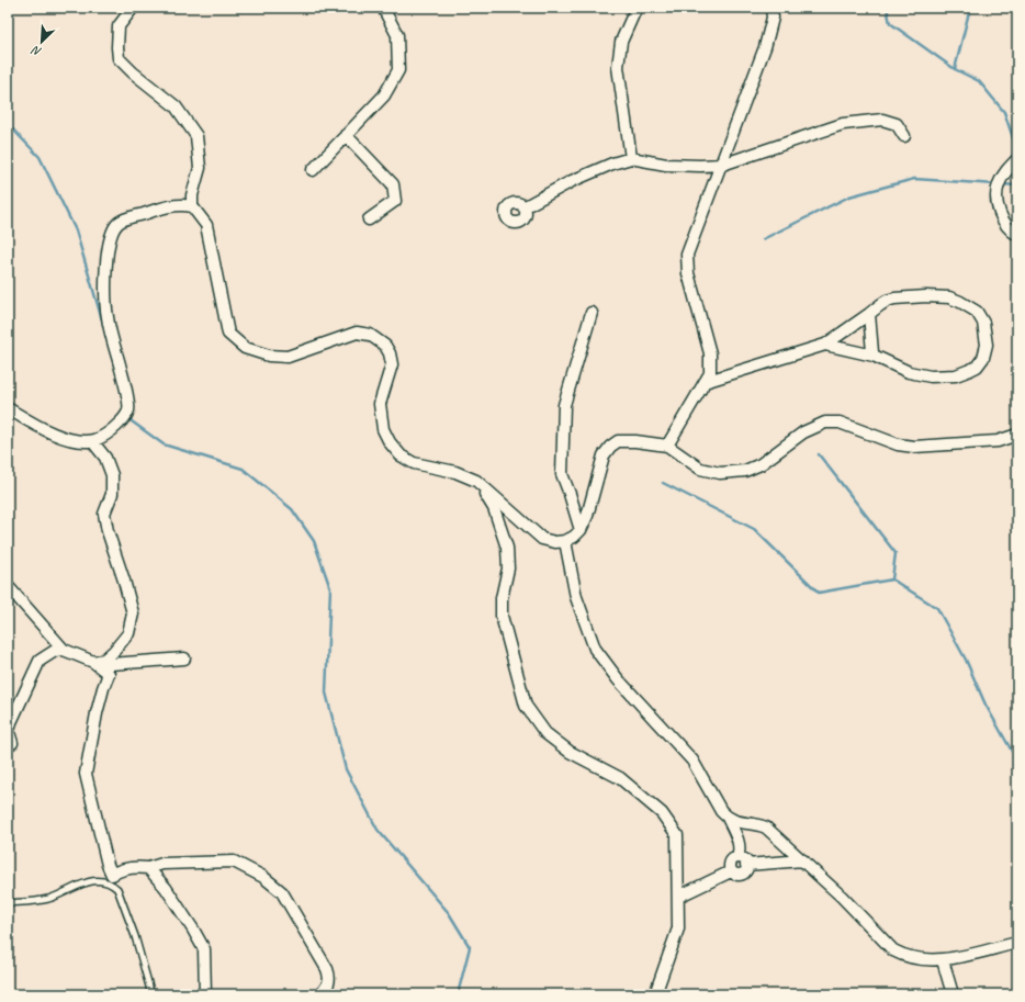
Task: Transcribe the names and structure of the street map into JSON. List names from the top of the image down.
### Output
{
  "north": "bottom left"
}
